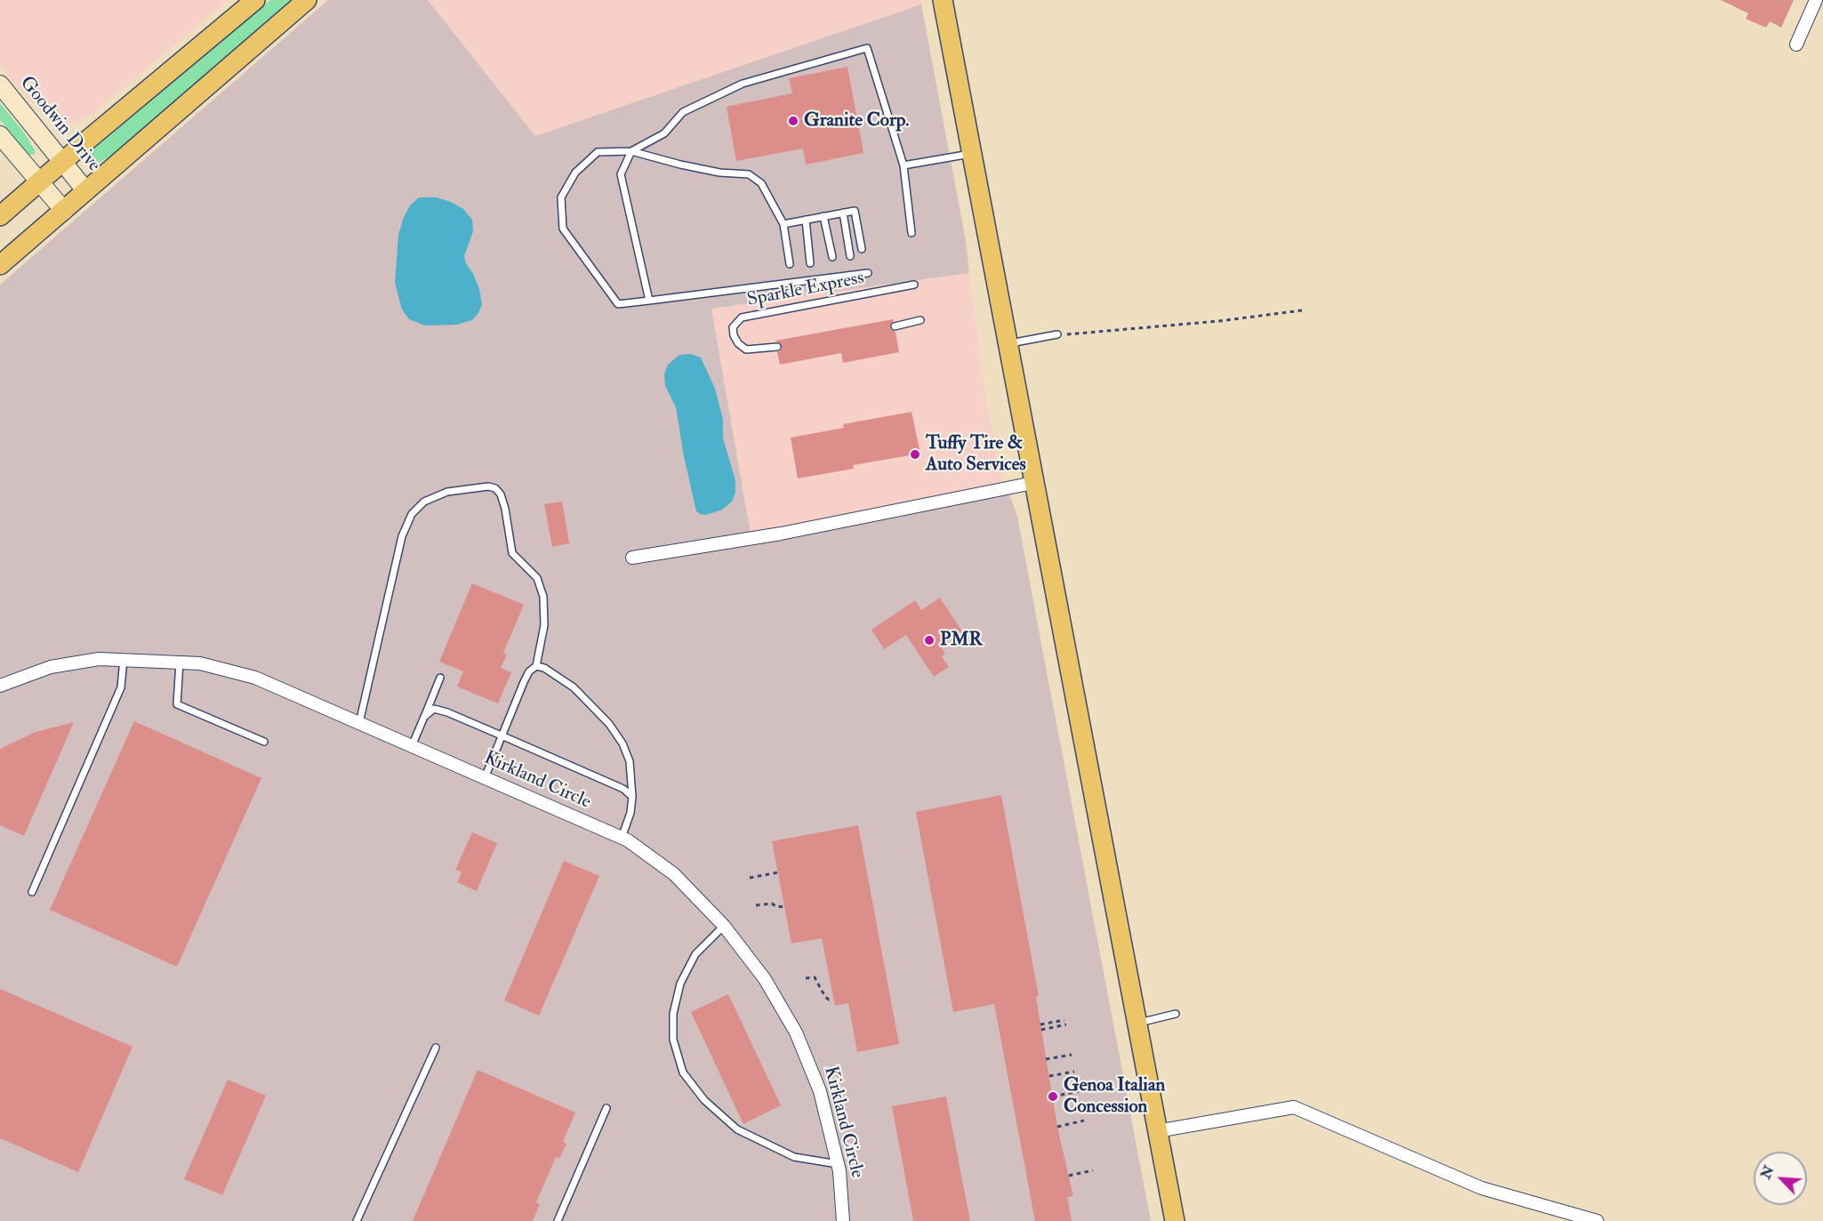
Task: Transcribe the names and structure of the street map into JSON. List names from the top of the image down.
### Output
{
  "streets": {
    "street": ["Goodwin Drive", "Kirkland Circle"],
    "lane": ["Sparkle Express"]
  },
  "places": [
    "Granite Corp.",
    "Tuffy Tire & Auto Services",
    "PMR",
    "Genoa Italian Concession"
  ],
  "north": "top left"
}
